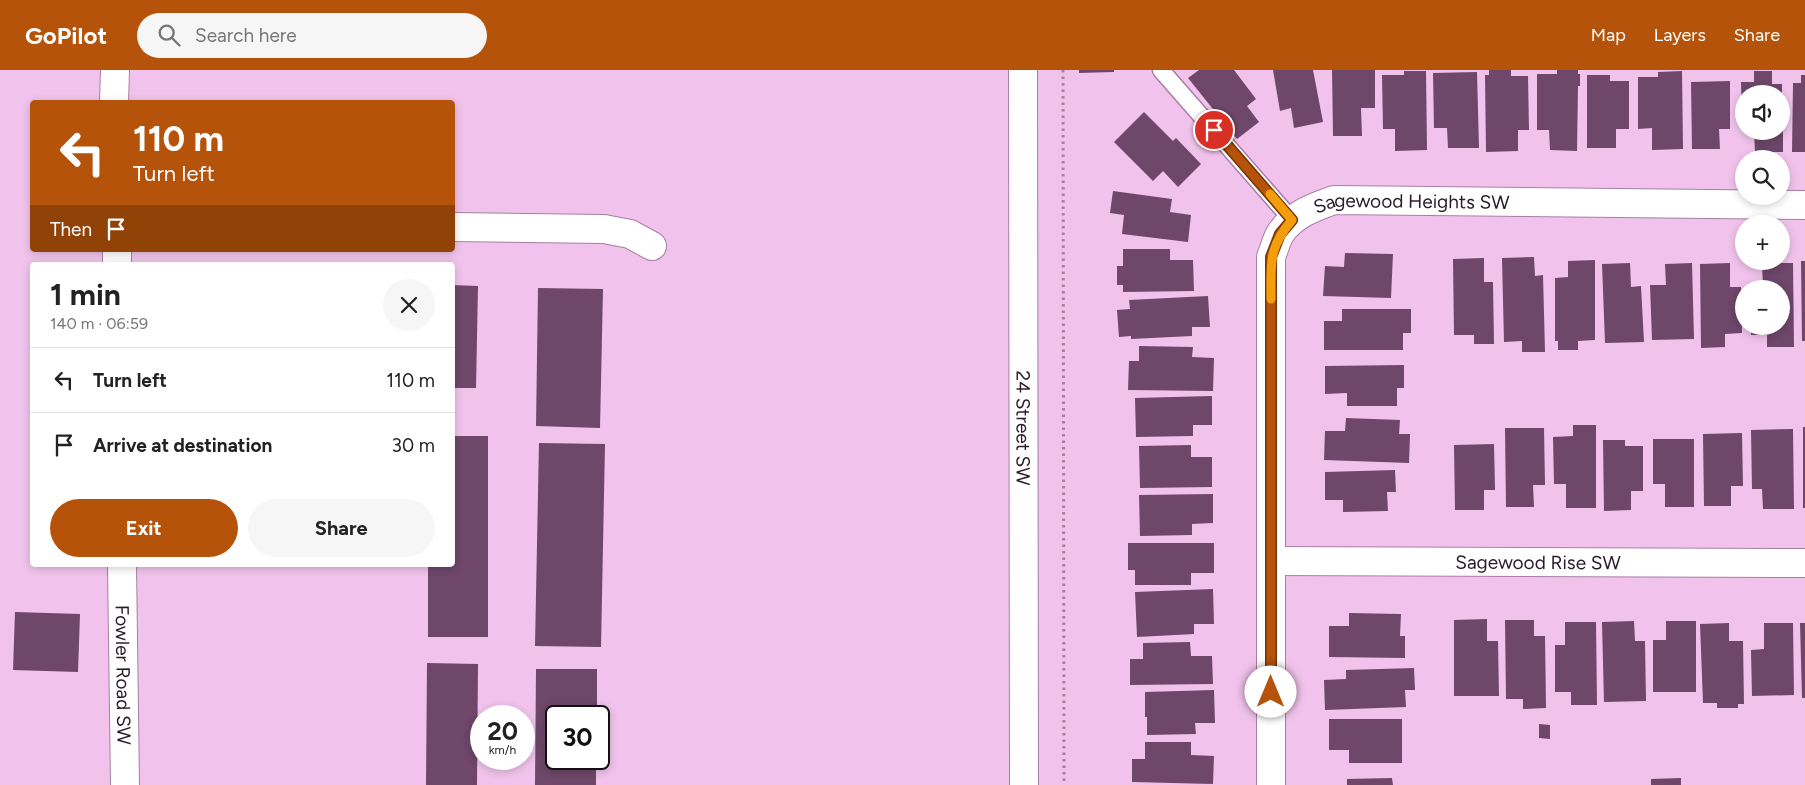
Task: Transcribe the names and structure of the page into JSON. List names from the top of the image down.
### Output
{
  "streets": {
    "street": [
      "Sagewood Heights SW",
      "24 Street SW",
      "Sagewood Rise SW",
      "Fowler Road SW"
    ]
  },
  "crossings": [
    ["Sagewood Heights SW", "Sagewood Rise SW"]
  ],
  "page": {
    "header": "GoPilot",
    "search": "Search here",
    "nav": ["Map", "Layers", "Share"],
    "map_buttons": ["+", "−"],
    "turn": ["110 m", "Turn left"],
    "then": "Then",
    "heading": ["1 min", "140 m · 06:59"],
    "list": [
      {
        "name": "Turn left",
        "value": "110 m"
      },
      {
        "name": "Arrive at destination",
        "value": "30 m"
      }
    ],
    "buttons": ["Exit", "Share"],
    "speed": "20 km/h",
    "limit": "30"
  }
}
